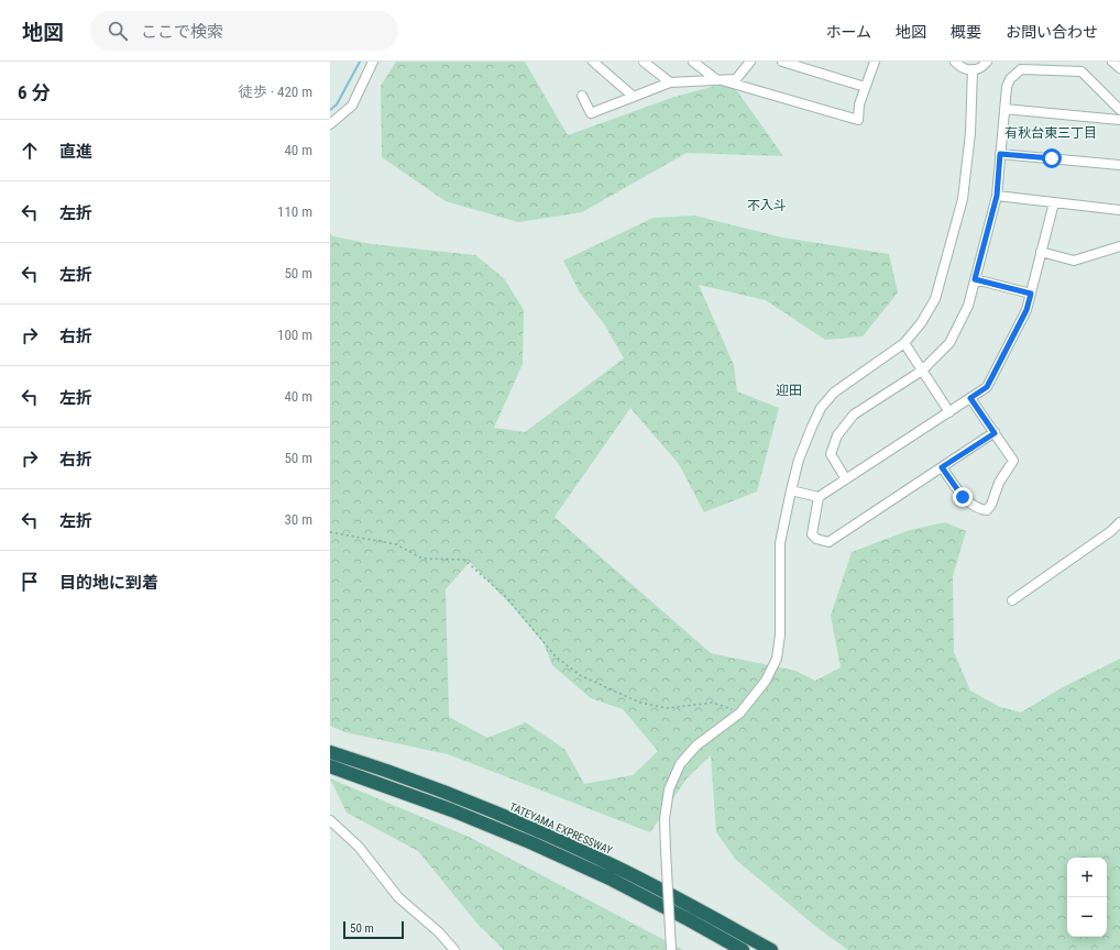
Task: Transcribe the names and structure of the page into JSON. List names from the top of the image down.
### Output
{
  "streets": {
    "highway": ["TATEYAMA EXPRESSWAY"]
  },
  "districts": ["有秋台東三丁目", "不入斗", "迎田"],
  "scale_bar": "50 m",
  "page": {
    "header": "地図",
    "search": "ここで検索",
    "nav": [
      "ホーム",
      "地図",
      "概要",
      "お問い合わせ"
    ],
    "heading": ["6 分", "徒歩 · 420 m"],
    "list": [
      ["直進", "40 m"],
      ["左折", "110 m"],
      ["左折", "50 m"],
      ["右折", "100 m"],
      ["左折", "40 m"],
      ["右折", "50 m"],
      ["左折", "30 m"],
      "目的地に到着"
    ],
    "map_buttons": ["+", "−"],
    "scale": "50 m"
  }
}
